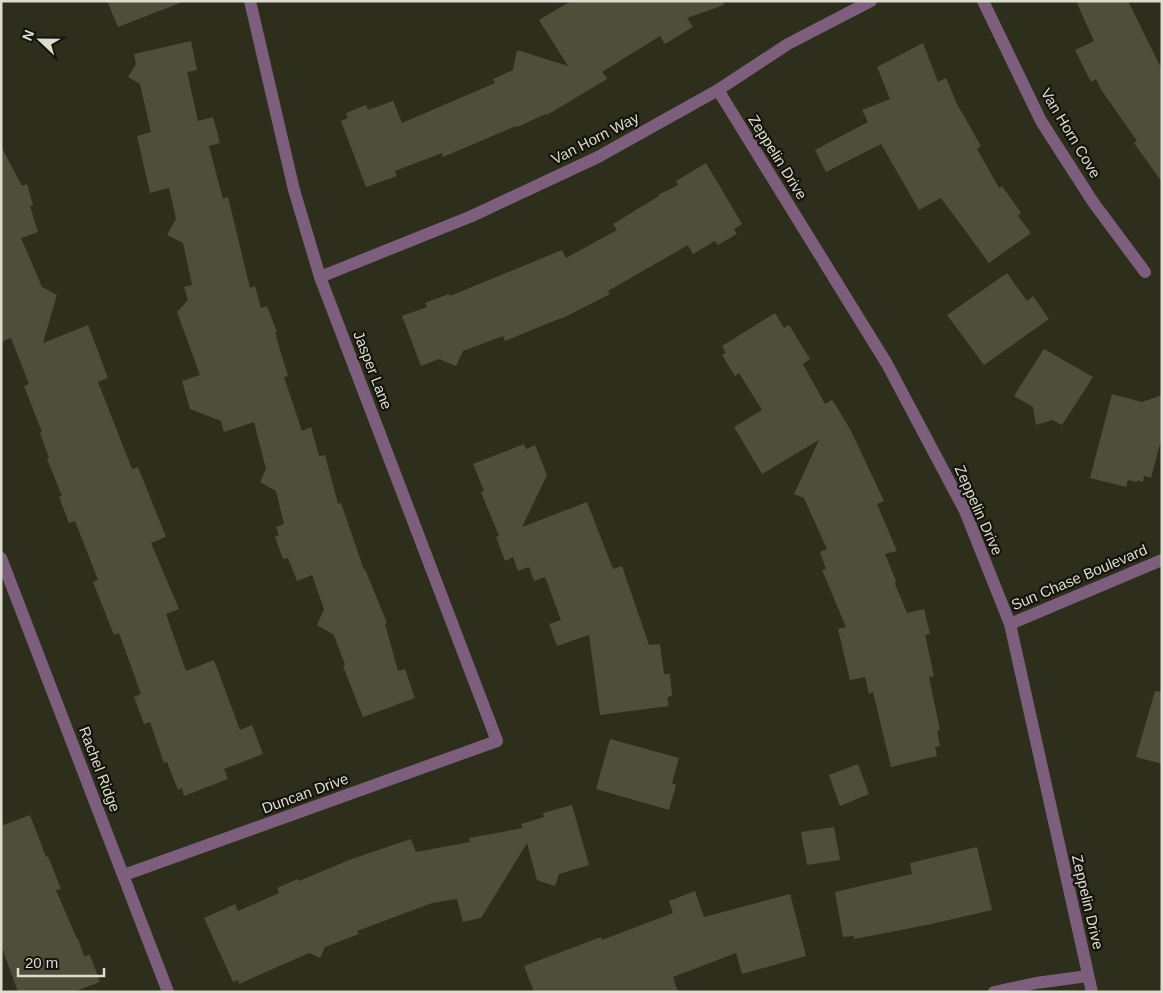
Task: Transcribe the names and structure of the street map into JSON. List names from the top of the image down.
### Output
{
  "streets": {
    "street": [
      "Van Horn Cove",
      "Van Horn Way",
      "Zeppelin Drive",
      "Jasper Lane",
      "Sun Chase Boulevard",
      "Rachel Ridge",
      "Duncan Drive"
    ]
  },
  "crossings": [
    ["Van Horn Way", "Zeppelin Drive"],
    ["Van Horn Way", "Jasper Lane"],
    ["Zeppelin Drive", "Sun Chase Boulevard"],
    ["Jasper Lane", "Duncan Drive"],
    ["Rachel Ridge", "Duncan Drive"]
  ],
  "scale_bar": "20 m",
  "north": "left"
}
